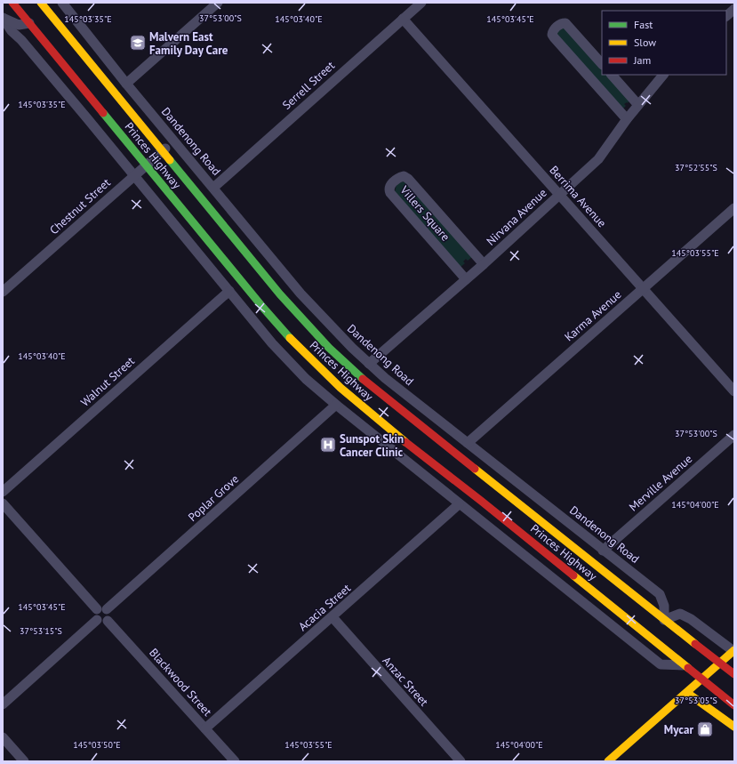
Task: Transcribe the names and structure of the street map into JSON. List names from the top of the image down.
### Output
{
  "streets": {
    "main road": ["Princes Highway"],
    "street": [
      "Serrell Street",
      "Dandenong Road",
      "Berrima Avenue",
      "Chestnut Street",
      "Villers Square",
      "Nirvana Avenue",
      "Karma Avenue",
      "Walnut Street",
      "Merville Avenue",
      "Poplar Grove",
      "Acacia Street",
      "Anzac Street",
      "Blackwood Street"
    ]
  },
  "crossings": [
    ["Serrell Street", "Dandenong Road"],
    ["Serrell Street", "Berrima Avenue"],
    ["Dandenong Road", "Princes Highway"],
    ["Dandenong Road", "Chestnut Street"],
    ["Dandenong Road", "Nirvana Avenue"],
    ["Dandenong Road", "Karma Avenue"],
    ["Dandenong Road", "Merville Avenue"],
    ["Princes Highway", "Chestnut Street"],
    ["Berrima Avenue", "Nirvana Avenue"],
    ["Berrima Avenue", "Karma Avenue"],
    ["Villers Square", "Nirvana Avenue"],
    ["Poplar Grove", "Blackwood Street"],
    ["Acacia Street", "Anzac Street"],
    ["Acacia Street", "Blackwood Street"]
  ],
  "places": {
    "school or university": ["Malvern East Family Day Care"],
    "hospital": ["Sunspot Skin Cancer Clinic"],
    "shop": ["Mycar"]
  },
  "legend": ["Fast", "Slow", "Jam"],
  "coordinates": [
    "37°53'00\"S",
    "145°03'35\"E",
    "145°03'40\"E",
    "145°03'45\"E",
    "37°52'55\"S",
    "145°03'55\"E",
    "145°04'00\"E",
    "37°53'15\"S",
    "37°53'05\"S",
    "145°03'50\"E"
  ]
}
